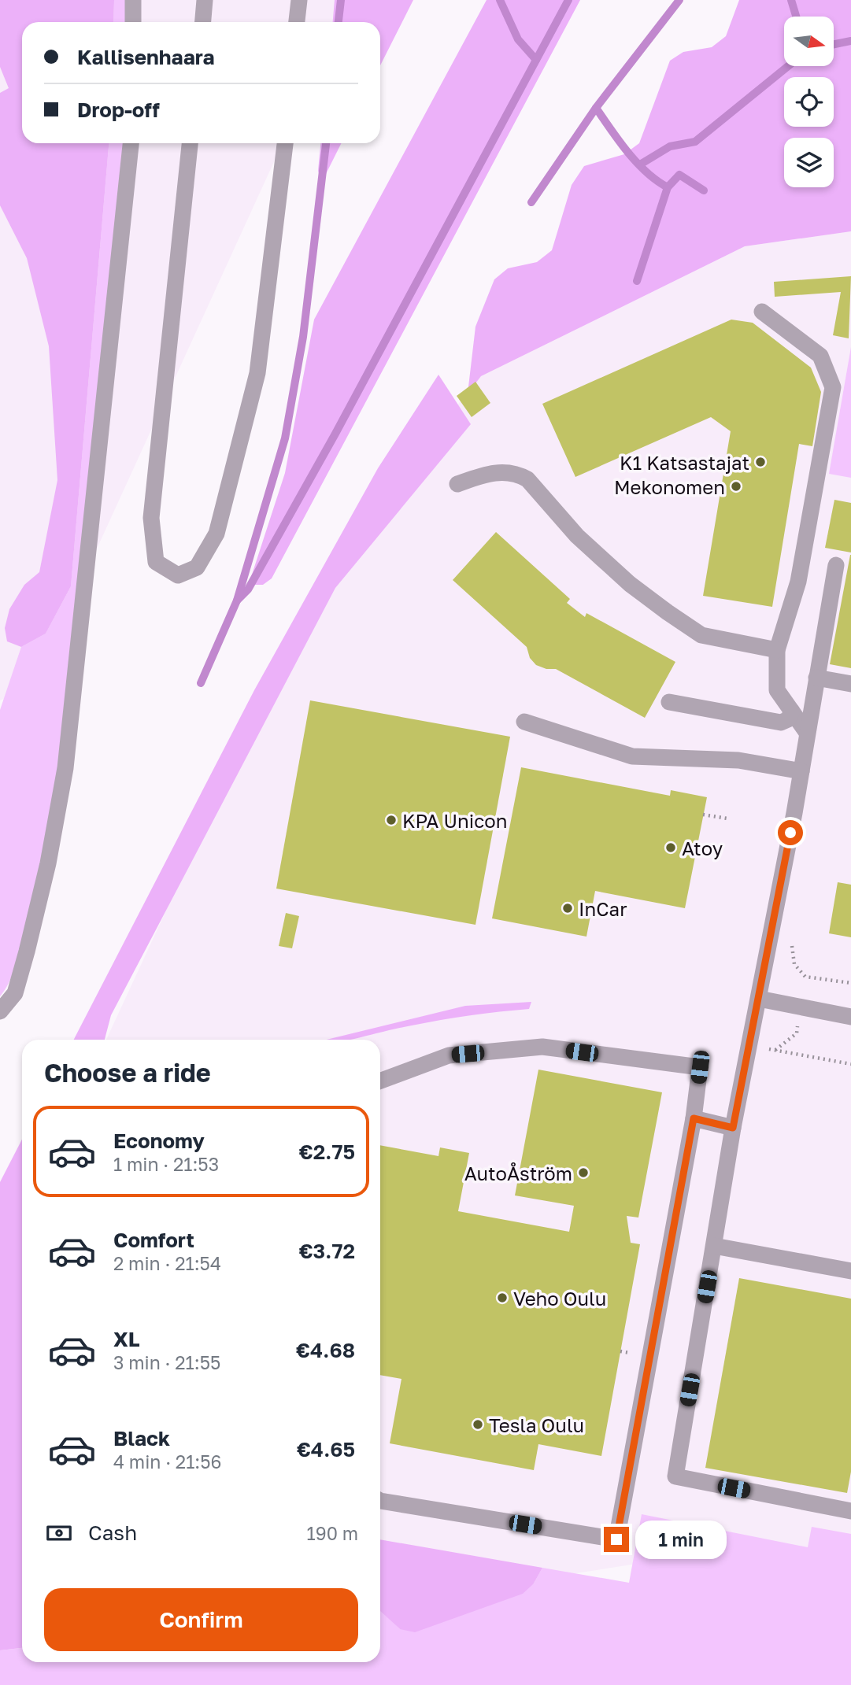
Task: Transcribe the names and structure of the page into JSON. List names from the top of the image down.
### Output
{
  "places": [
    "K1 Katsastajat",
    "Mekonomen",
    "KPA Unicon",
    "Atoy",
    "InCar",
    "AutoÅström",
    "Veho Oulu",
    "Tesla Oulu"
  ],
  "north": "right",
  "page": {
    "banner": ["Kallisenhaara", "Drop-off"],
    "heading": "Choose a ride",
    "list": [
      {
        "name": "Economy",
        "note": "1 min · 21:53",
        "value": "€2.75"
      },
      {
        "name": "Comfort",
        "note": "2 min · 21:54",
        "value": "€3.72"
      },
      {
        "name": "XL",
        "note": "3 min · 21:55",
        "value": "€4.68"
      },
      {
        "name": "Black",
        "note": "4 min · 21:56",
        "value": "€4.65"
      }
    ],
    "pay": ["Cash", "190 m"],
    "bubble": "1 min",
    "buttons": "Confirm"
  }
}
